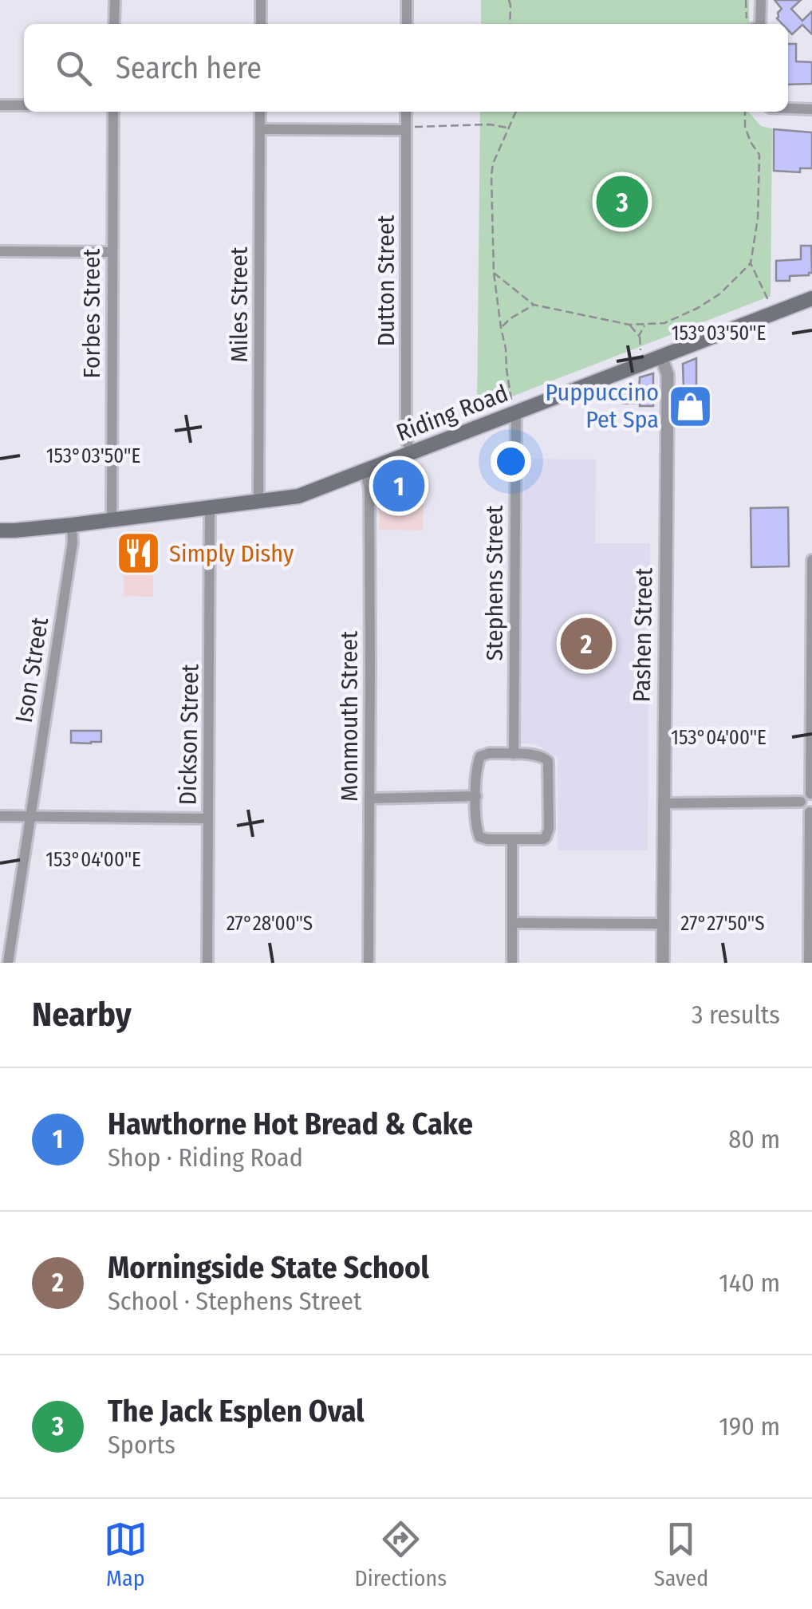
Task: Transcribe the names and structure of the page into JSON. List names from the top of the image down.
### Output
{
  "streets": {
    "main road": ["Riding Road"],
    "street": [
      "Dutton Street",
      "Miles Street",
      "Forbes Street",
      "Stephens Street",
      "Pashen Street",
      "Ison Street",
      "Monmouth Street",
      "Dickson Street"
    ]
  },
  "crossings": [
    ["Dutton Street", "Riding Road"],
    ["Miles Street", "Riding Road"],
    ["Forbes Street", "Riding Road"],
    ["Riding Road", "Stephens Street"],
    ["Riding Road", "Pashen Street"],
    ["Riding Road", "Ison Street"],
    ["Riding Road", "Monmouth Street"],
    ["Riding Road", "Dickson Street"]
  ],
  "places": {
    "shop": ["Puppuccino Pet Spa"],
    "restaurant": ["Simply Dishy"]
  },
  "page": {
    "search": "Search here",
    "pins": ["3", "1", "2"],
    "heading": ["Nearby", "3 results"],
    "list": [
      {
        "mark": "1",
        "name": "Hawthorne Hot Bread & Cake",
        "note": "Shop · Riding Road",
        "value": "80 m"
      },
      {
        "mark": "2",
        "name": "Morningside State School",
        "note": "School · Stephens Street",
        "value": "140 m"
      },
      {
        "mark": "3",
        "name": "The Jack Esplen Oval",
        "note": "Sports",
        "value": "190 m"
      }
    ],
    "nav": ["Map", "Directions", "Saved"]
  },
  "coordinates": [
    "153°03'50\"E",
    "153°04'00\"E",
    "27°28'00\"S",
    "27°27'50\"S"
  ]
}
